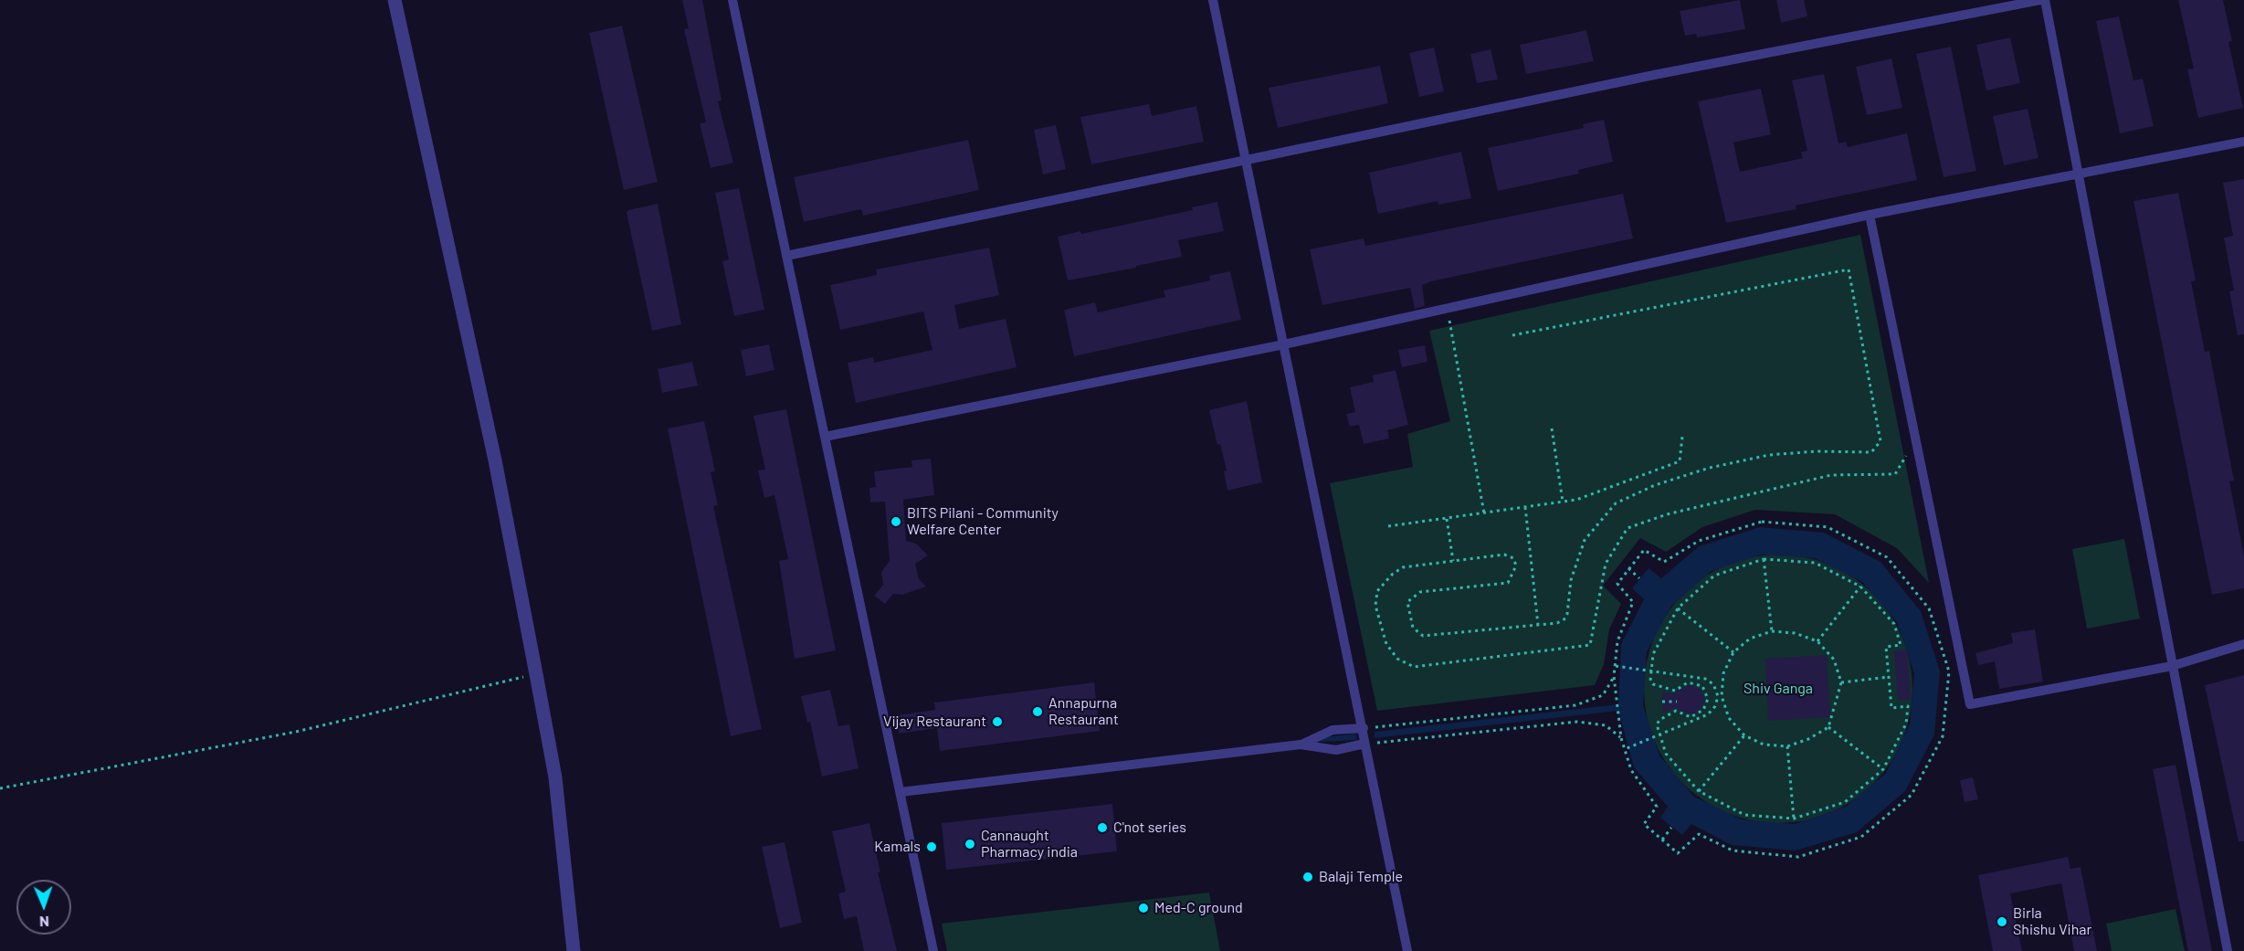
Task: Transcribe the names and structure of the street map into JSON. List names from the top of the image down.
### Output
{
  "parks": ["Shiv Ganga"],
  "places": [
    "BITS Pilani - Community Welfare Center",
    "Annapurna Restaurant",
    "Vijay Restaurant",
    "C'not series",
    "Cannaught Pharmacy india",
    "Kamals",
    "Balaji Temple",
    "Med-C ground",
    "Birla Shishu Vihar"
  ],
  "north": "bottom"
}
